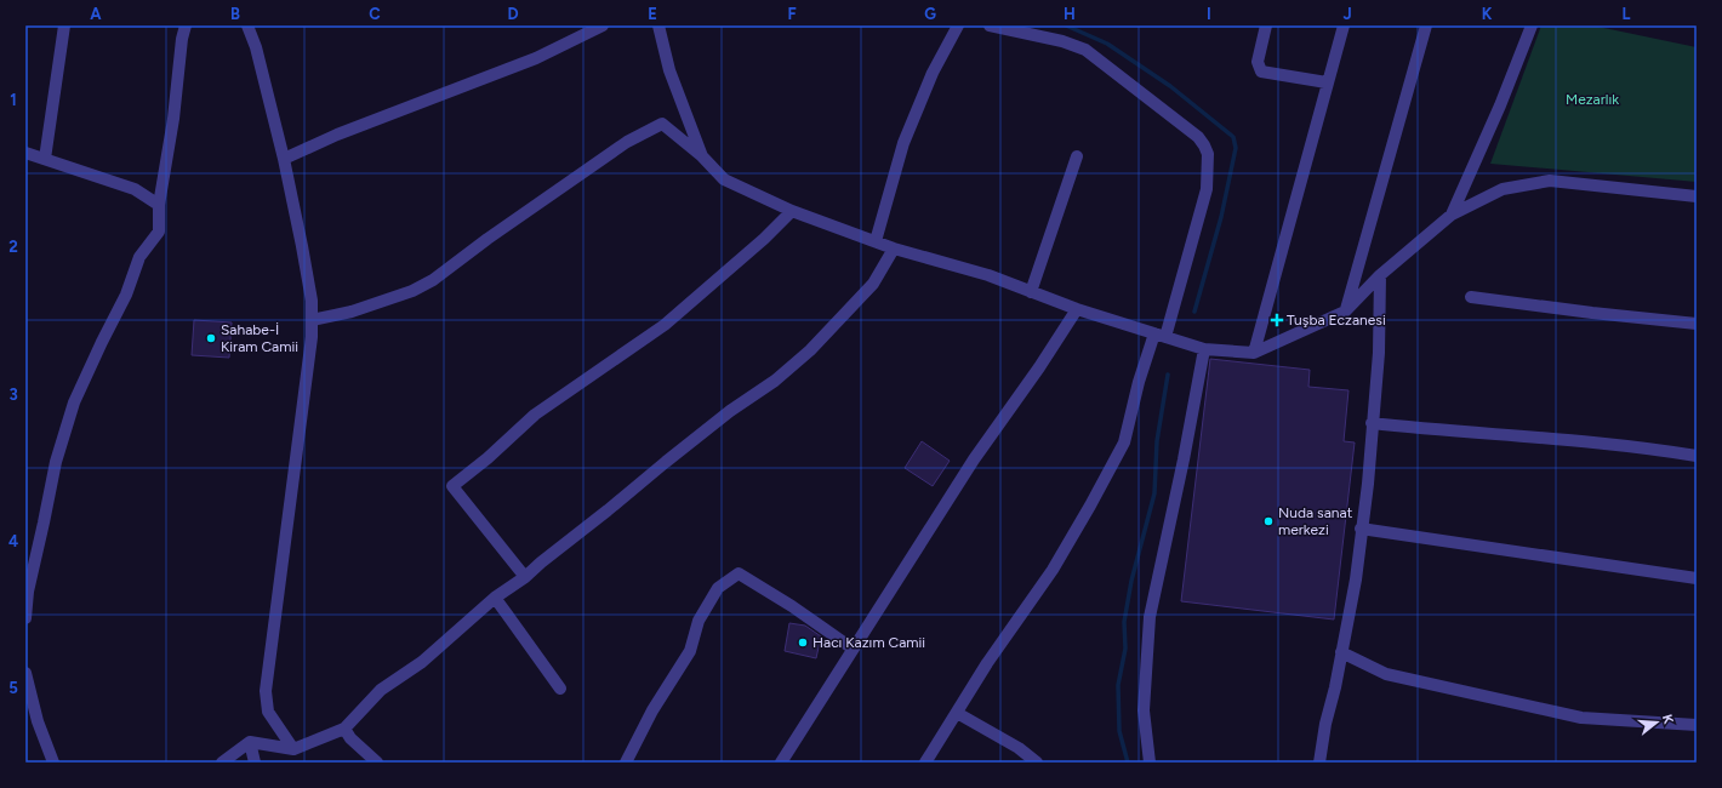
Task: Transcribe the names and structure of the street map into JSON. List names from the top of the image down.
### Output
{
  "parks": ["Mezarlık"],
  "places": {
    "health": ["Tuşba Eczanesi"],
    "other": ["Sahabe-İ Kiram Camii", "Nuda sanat merkezi", "Hacı Kazım Camii"]
  },
  "north": "right",
  "grid": {
    "columns": [
      "A",
      "B",
      "C",
      "D",
      "E",
      "F",
      "G",
      "H",
      "I",
      "J",
      "K",
      "L"
    ],
    "rows": [
      "1",
      "2",
      "3",
      "4",
      "5"
    ]
  }
}
